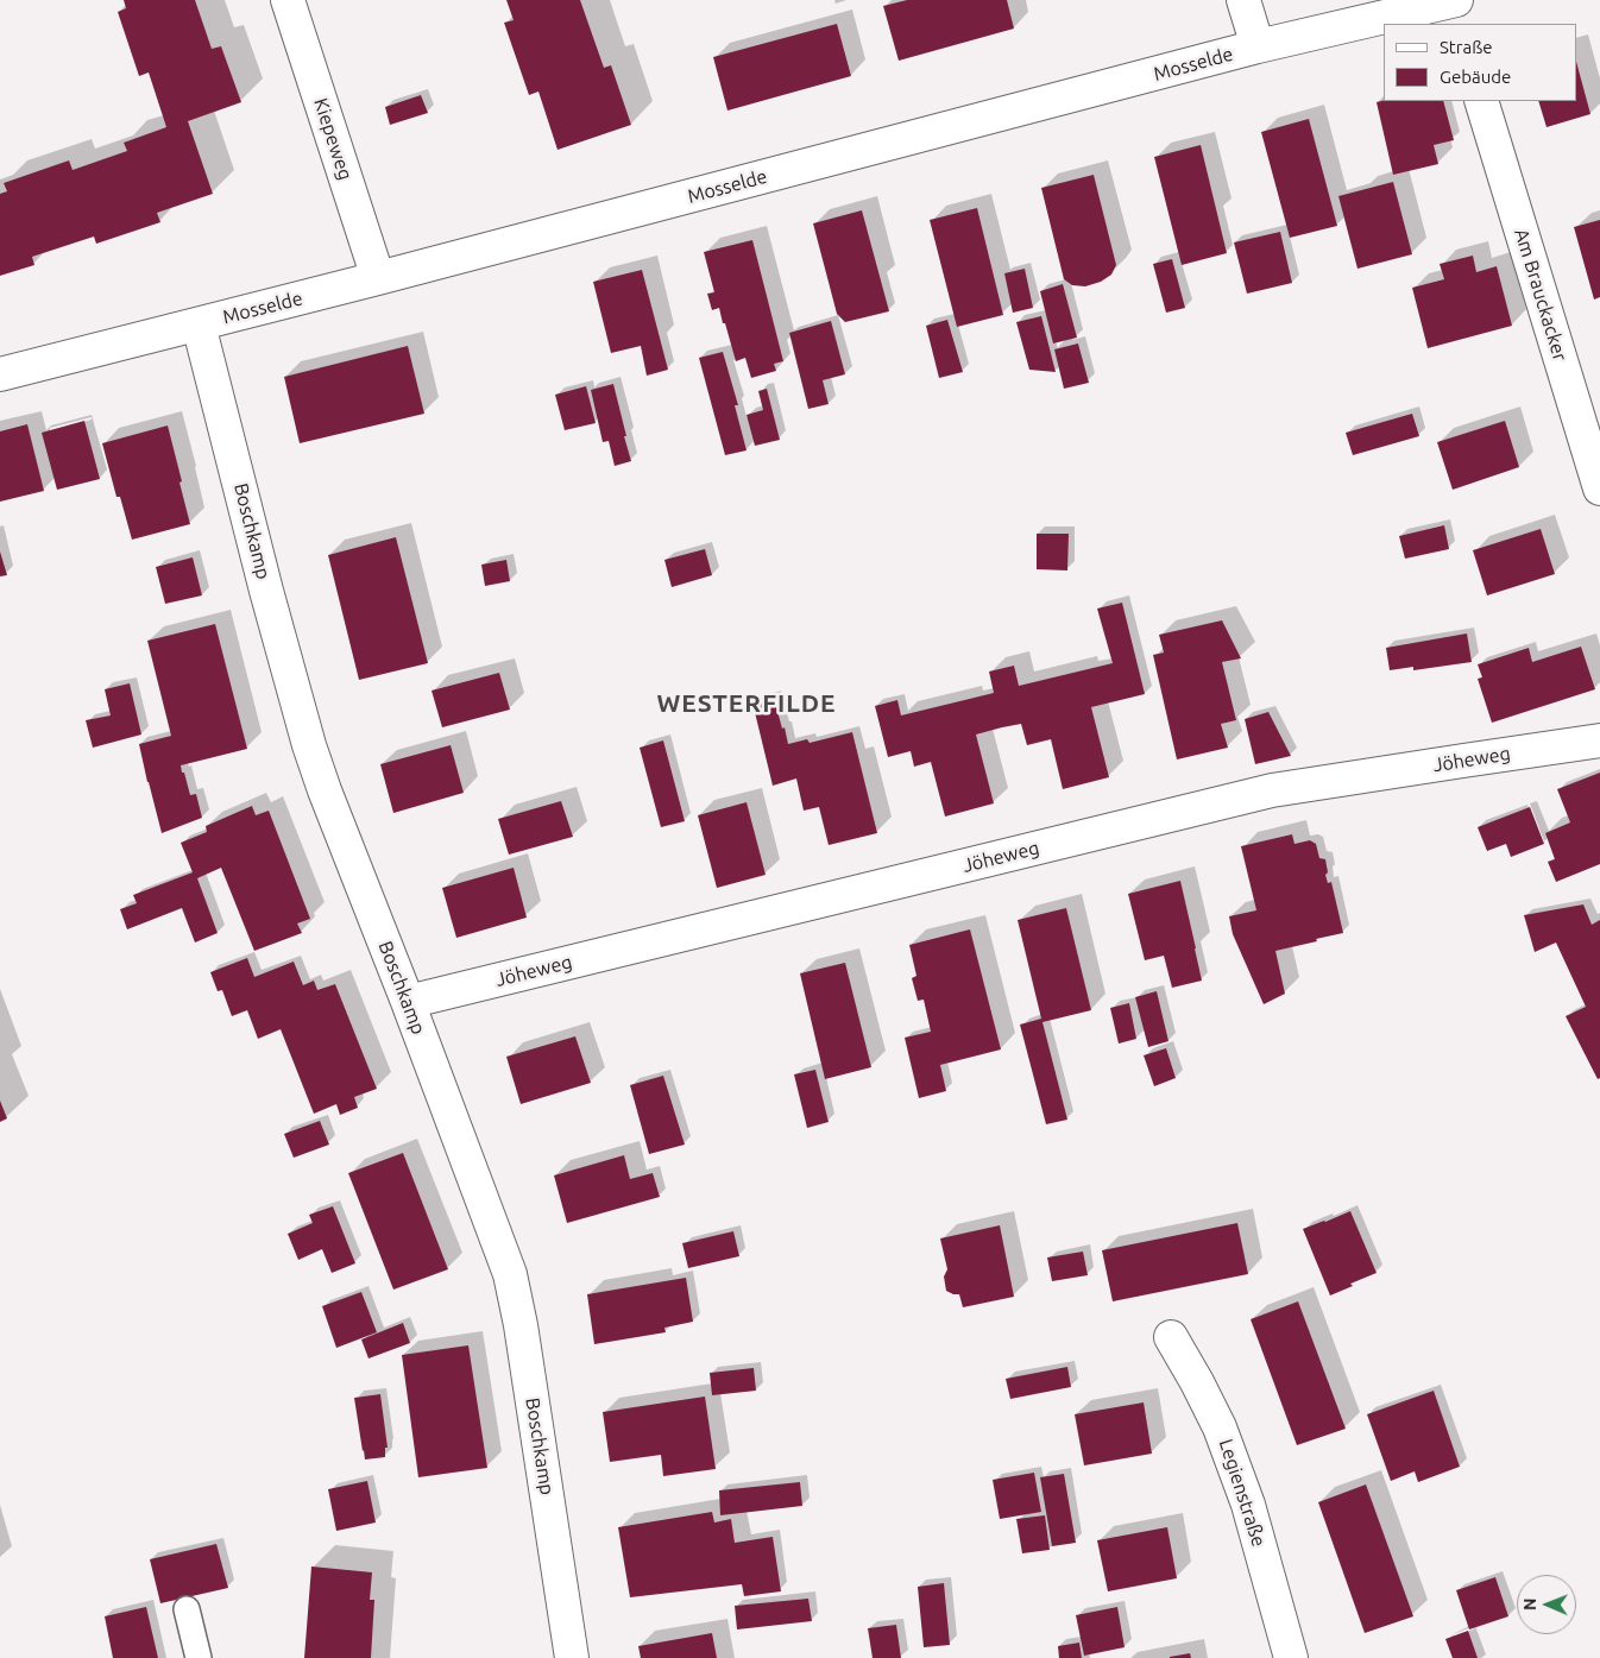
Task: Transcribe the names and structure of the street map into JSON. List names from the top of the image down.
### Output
{
  "streets": {
    "street": [
      "Mosselde",
      "Kiepeweg",
      "Am Brauckacker",
      "Boschkamp",
      "Jöheweg",
      "Legienstraße"
    ]
  },
  "crossings": [
    ["Mosselde", "Kiepeweg"],
    ["Mosselde", "Boschkamp"],
    ["Boschkamp", "Jöheweg"]
  ],
  "districts": ["WESTERFILDE"],
  "legend": ["Straße", "Gebäude"],
  "north": "left"
}
